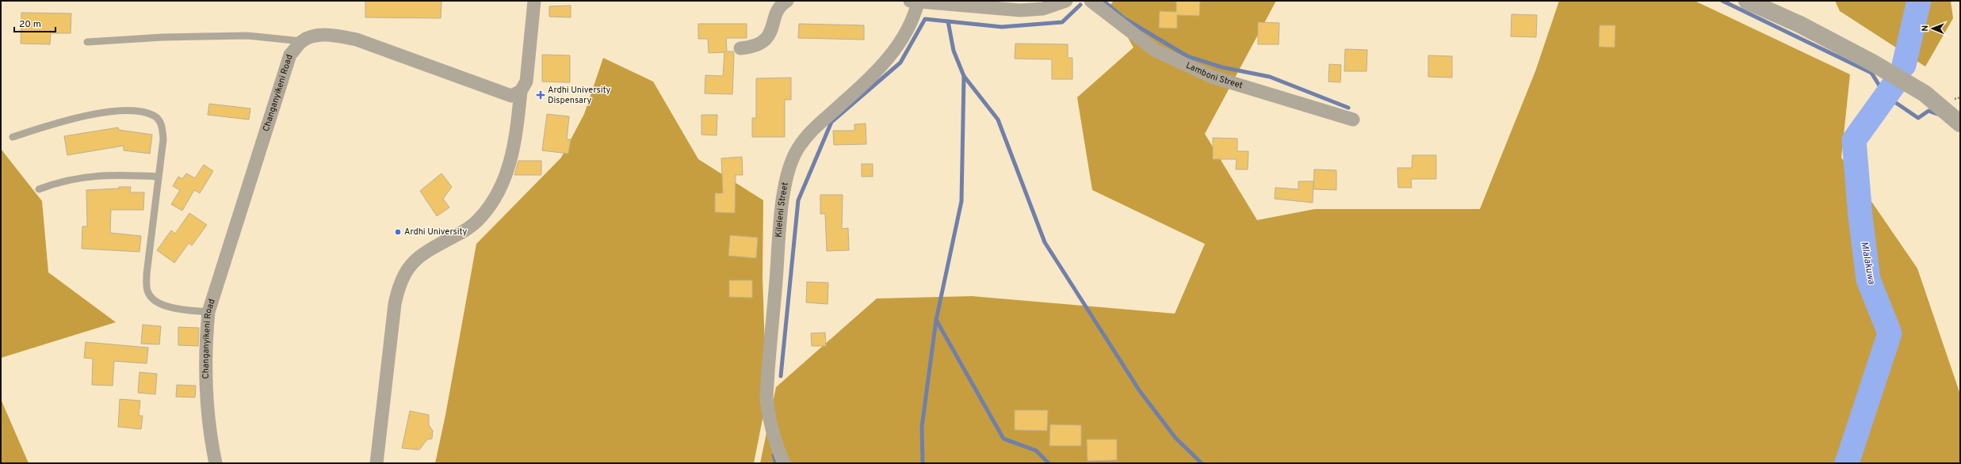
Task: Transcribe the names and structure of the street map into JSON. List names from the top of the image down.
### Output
{
  "streets": {
    "street": ["Lamboni Street", "Changanyikeni Road", "Kileleni Street"]
  },
  "water": ["Mlalakuwa"],
  "places": {
    "health": ["Ardhi University Dispensary"],
    "other": ["Ardhi University"]
  },
  "scale_bar": "20 m",
  "north": "left"
}
